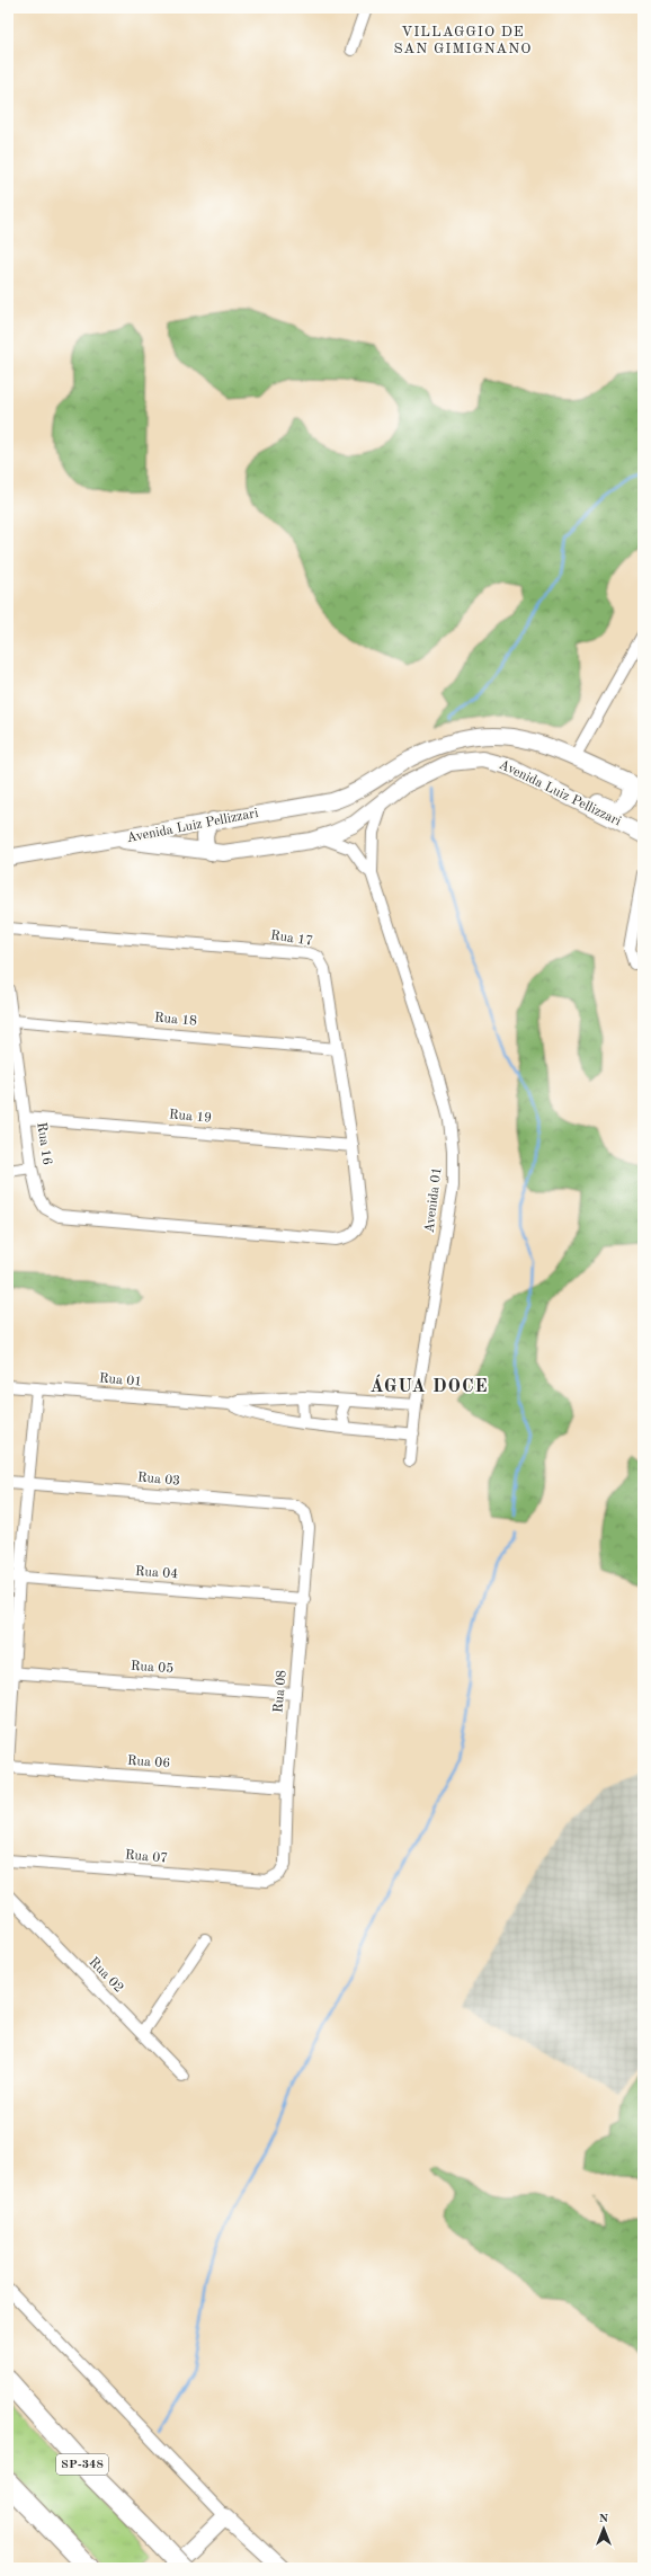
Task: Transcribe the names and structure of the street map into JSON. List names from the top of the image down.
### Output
{
  "streets": {
    "highway": ["SP-348"],
    "main road": ["Avenida Luiz Pellizzari"],
    "street": [
      "Rua 17",
      "Rua 18",
      "Rua 19",
      "Rua 16",
      "Avenida 01",
      "Rua 01",
      "Rua 03",
      "Rua 04",
      "Rua 05",
      "Rua 08",
      "Rua 06",
      "Rua 07",
      "Rua 02"
    ]
  },
  "crossings": [
    ["Avenida Luiz Pellizzari", "Avenida 01"],
    ["Rua 17", "Rua 18"],
    ["Rua 17", "Rua 19"],
    ["Rua 17", "Rua 16"],
    ["Rua 18", "Rua 16"],
    ["Rua 19", "Rua 16"],
    ["Rua 03", "Rua 08"],
    ["Rua 04", "Rua 08"],
    ["Rua 05", "Rua 08"],
    ["Rua 08", "Rua 06"],
    ["Rua 08", "Rua 07"]
  ],
  "districts": ["VILLAGGIO DE SAN GIMIGNANO", "ÁGUA DOCE"],
  "north": "top"
}
